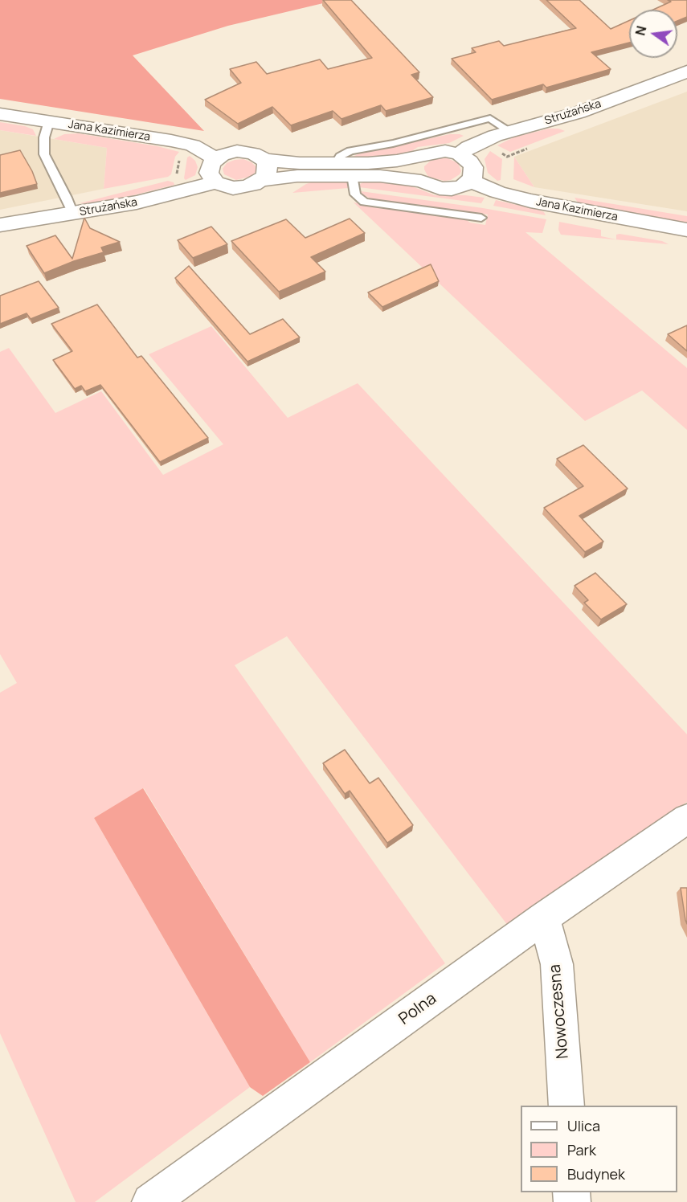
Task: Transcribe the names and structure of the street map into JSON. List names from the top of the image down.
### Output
{
  "streets": {
    "main road": [
      "Strużańska",
      "Jana Kazimierza",
      "Polna",
      "Nowoczesna"
    ]
  },
  "crossings": [
    ["Strużańska", "Jana Kazimierza"],
    ["Polna", "Nowoczesna"]
  ],
  "legend": ["Ulica", "Park", "Budynek"],
  "north": "left"
}
